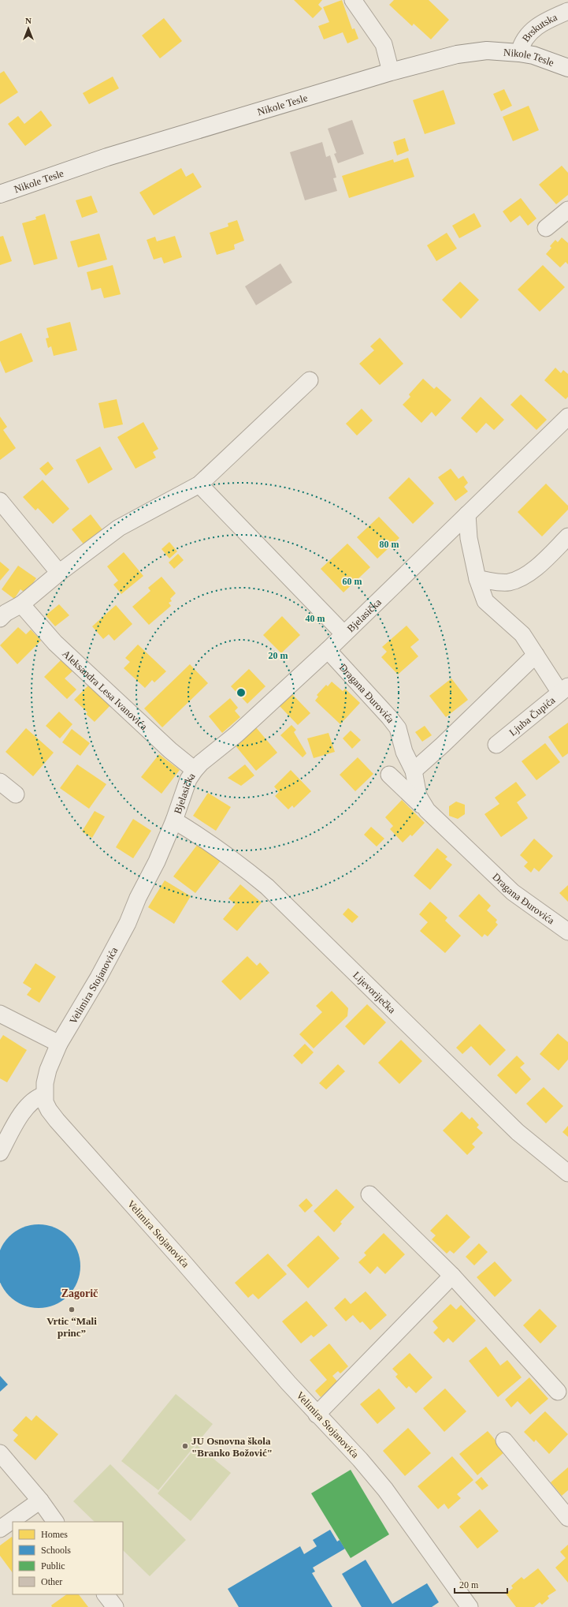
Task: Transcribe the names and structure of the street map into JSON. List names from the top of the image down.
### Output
{
  "streets": {
    "street": [
      "Brskutska",
      "Nikole Tesle",
      "Bjelasička",
      "Aleksandra Lesa Ivanovića",
      "Dragana Đurovića",
      "Ljuba Čupića",
      "Velimira Stojanovića",
      "Lijevoriječka"
    ]
  },
  "crossings": [
    ["Brskutska", "Nikole Tesle"],
    ["Bjelasička", "Aleksandra Lesa Ivanovića"],
    ["Bjelasička", "Dragana Đurovića"],
    ["Bjelasička", "Velimira Stojanovića"],
    ["Bjelasička", "Lijevoriječka"],
    ["Velimira Stojanovića", "Lijevoriječka"]
  ],
  "districts": ["Zagorič"],
  "places": ["Vrtic “Mali princ”", "JU Osnovna škola \"Branko Božović\""],
  "legend": [
    "Homes",
    "Schools",
    "Public",
    "Other"
  ],
  "scale_bar": "20 m",
  "north": "top",
  "rings": [
    "80 m",
    "60 m",
    "40 m",
    "20 m"
  ]
}
